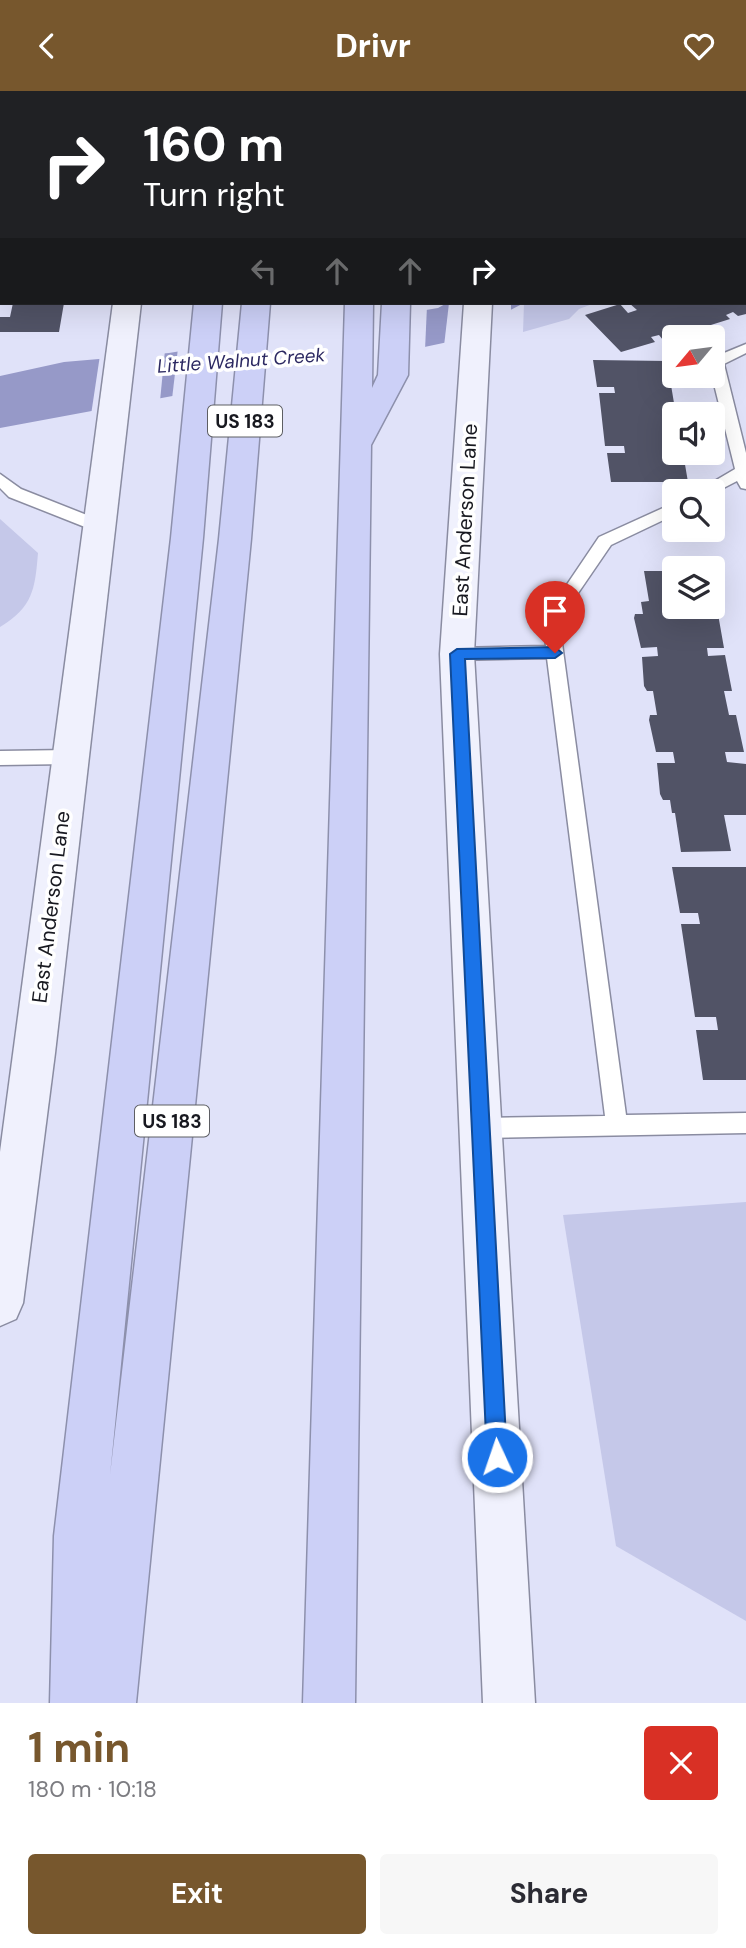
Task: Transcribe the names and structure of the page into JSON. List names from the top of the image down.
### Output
{
  "streets": {
    "highway": ["US 183"],
    "main road": ["East Anderson Lane"]
  },
  "water": ["Little Walnut Creek"],
  "north": "bottom left",
  "page": {
    "header": "Drivr",
    "turn": ["160 m", "Turn right"],
    "heading": ["1 min", "180 m · 10:18"],
    "buttons": ["Exit", "Share"]
  }
}
